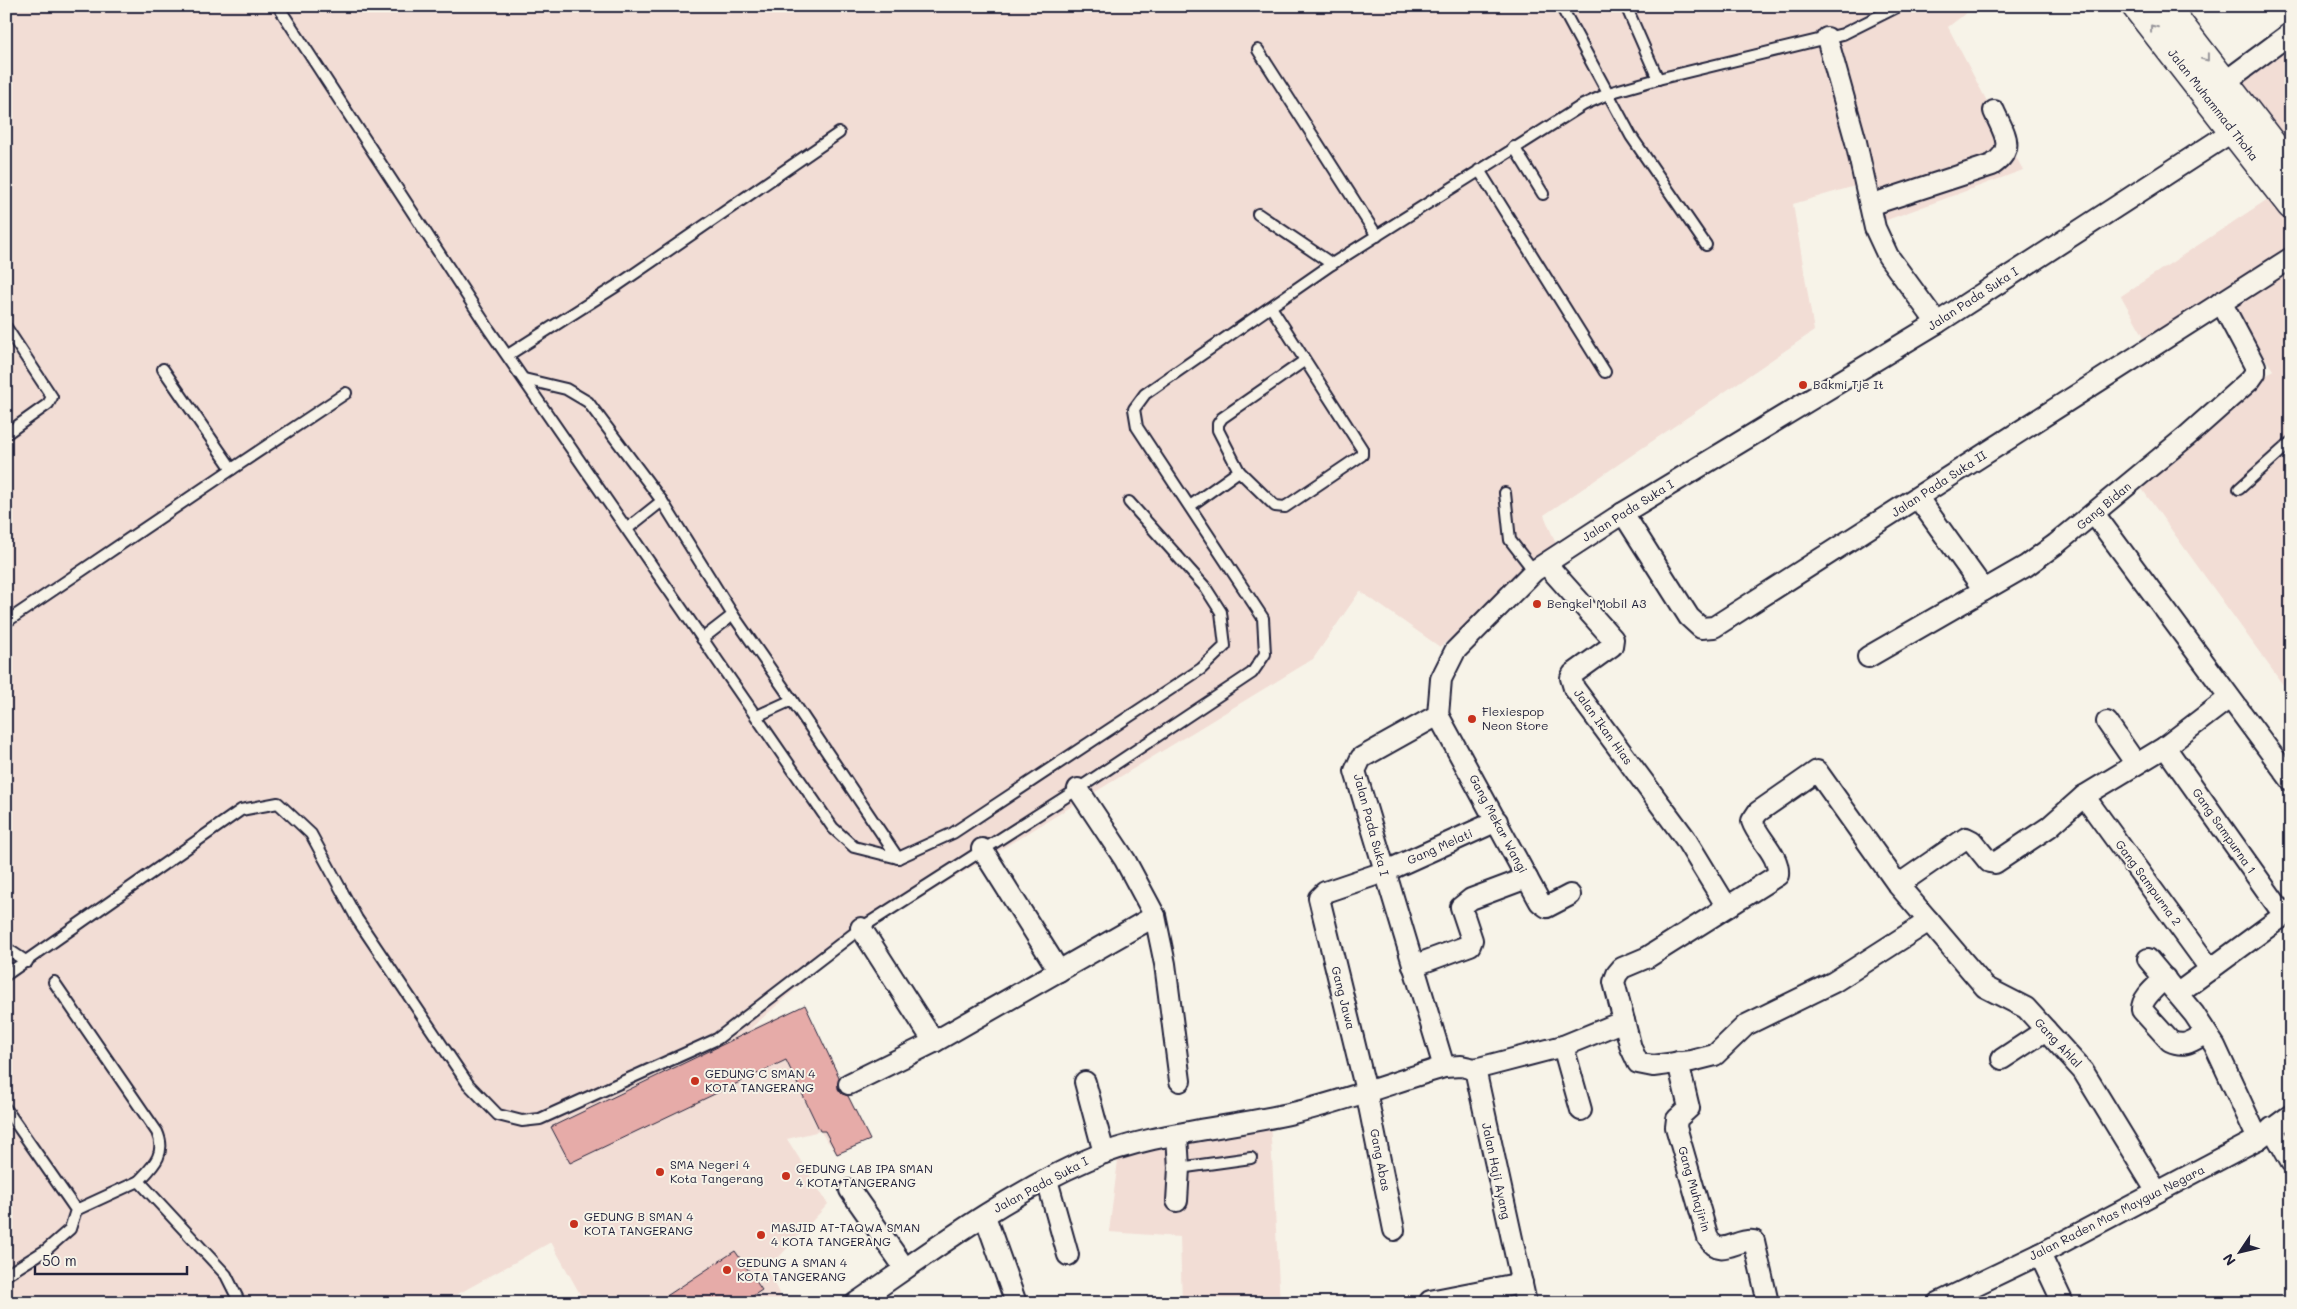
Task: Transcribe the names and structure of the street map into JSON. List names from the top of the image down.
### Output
{
  "streets": {
    "main road": ["Jalan Muhammad Thoha"],
    "street": [
      "Jalan Pada Suka I",
      "Jalan Pada Suka II",
      "Gang Bidan",
      "Jalan Ikan Hias",
      "Gang Mekar Wangi",
      "Gang Sampurna 1",
      "Gang Melati",
      "Gang Sampurna 2",
      "Gang Jawa",
      "Gang Ahlal",
      "Gang Abas",
      "Jalan Haji Ayang",
      "Gang Muhajirin",
      "Jalan Raden Mas Maygua Negara"
    ]
  },
  "crossings": [
    ["Jalan Muhammad Thoha", "Jalan Pada Suka I"],
    ["Jalan Pada Suka I", "Jalan Pada Suka II"],
    ["Jalan Pada Suka I", "Jalan Ikan Hias"],
    ["Jalan Pada Suka I", "Gang Mekar Wangi"],
    ["Jalan Pada Suka I", "Gang Melati"],
    ["Jalan Pada Suka I", "Gang Jawa"],
    ["Jalan Pada Suka I", "Gang Abas"],
    ["Jalan Pada Suka II", "Gang Bidan"],
    ["Jalan Ikan Hias", "Gang Ahlal"],
    ["Gang Mekar Wangi", "Gang Melati"],
    ["Gang Melati", "Gang Jawa"],
    ["Gang Jawa", "Gang Abas"],
    ["Gang Ahlal", "Jalan Raden Mas Maygua Negara"]
  ],
  "places": [
    "Bakmi Tje It",
    "Bengkel Mobil A3",
    "Flexiespop Neon Store",
    "GEDUNG C SMAN 4 KOTA TANGERANG",
    "SMA Negeri 4 Kota Tangerang",
    "GEDUNG LAB IPA SMAN 4 KOTA TANGERANG",
    "GEDUNG B SMAN 4 KOTA TANGERANG",
    "MASJID AT-TAQWA SMAN 4 KOTA TANGERANG",
    "GEDUNG A SMAN 4 KOTA TANGERANG"
  ],
  "scale_bar": "50 m",
  "north": "bottom left"
}
